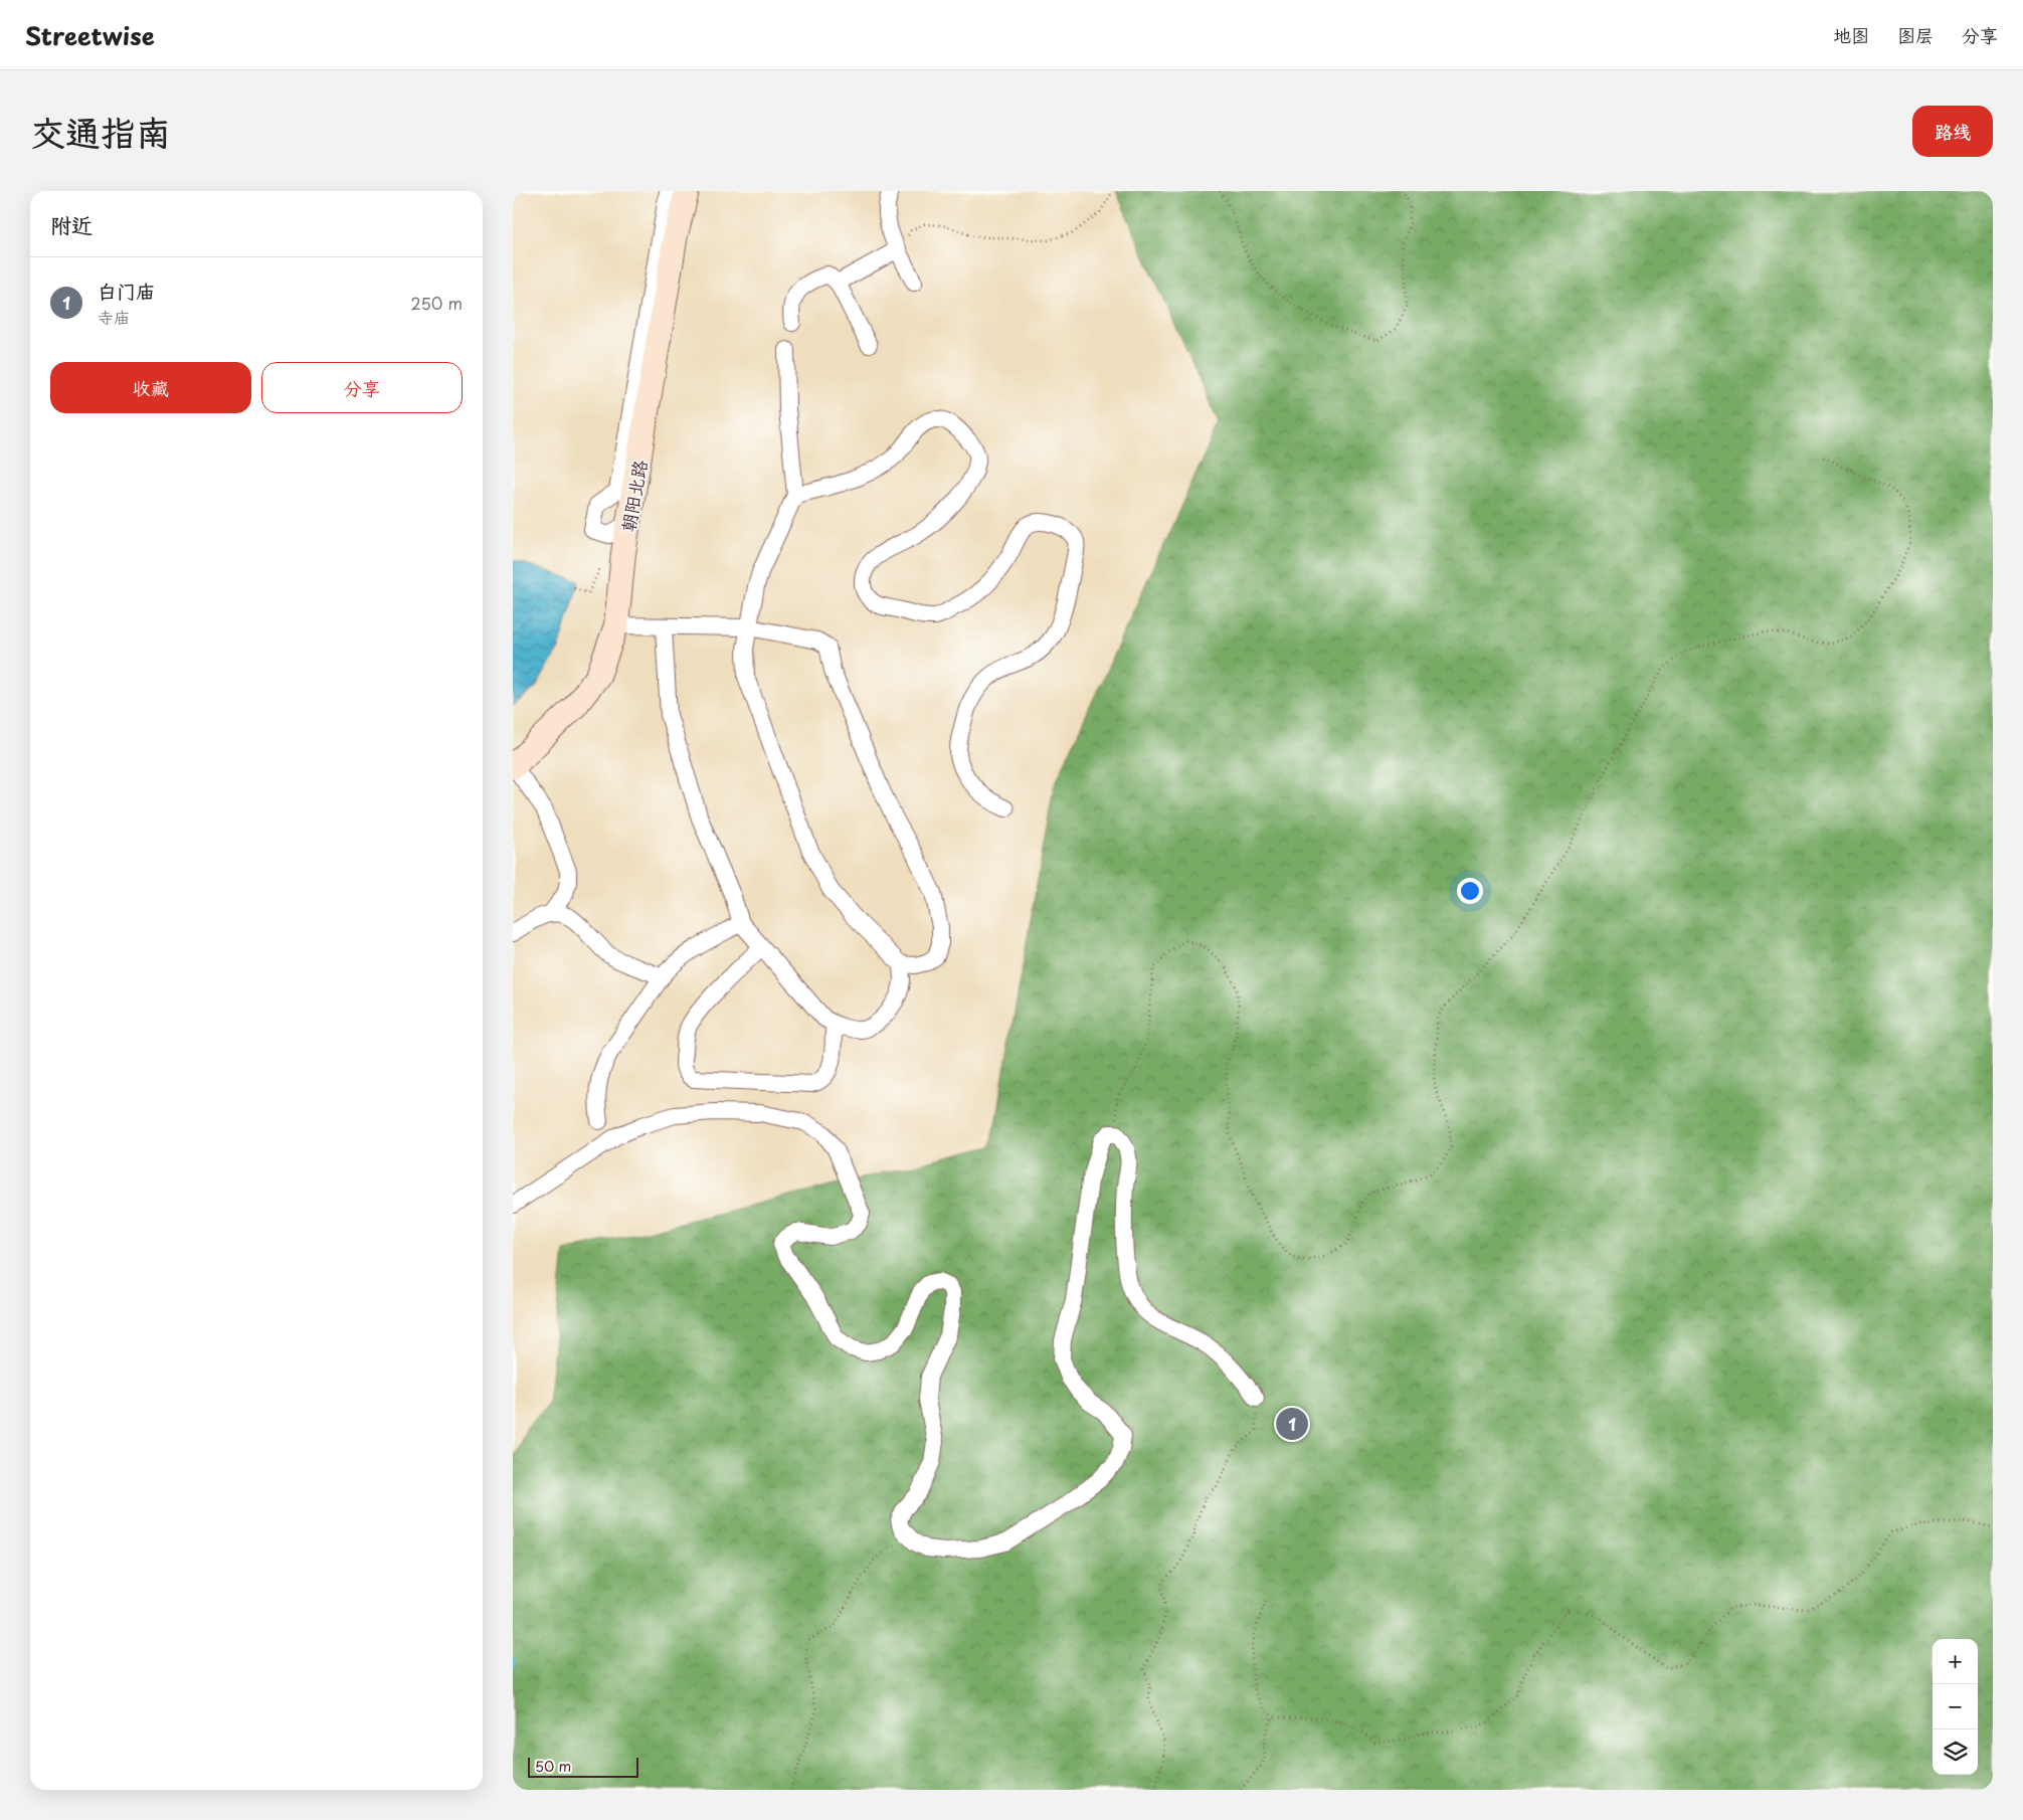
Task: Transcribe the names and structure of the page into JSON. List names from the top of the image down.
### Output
{
  "streets": {
    "main road": ["朝阳北路"]
  },
  "scale_bar": "50 m",
  "page": {
    "header": "Streetwise",
    "nav": ["地图", "图层", "分享"],
    "title": "交通指南",
    "buttons": [
      "路线",
      ["收藏", "分享"]
    ],
    "heading": "附近",
    "list": [
      {
        "mark": "1",
        "name": "白门庙",
        "note": "寺庙",
        "value": "250 m"
      }
    ],
    "pins": "1",
    "map_buttons": ["+", "−"],
    "scale": "50 m"
  }
}
